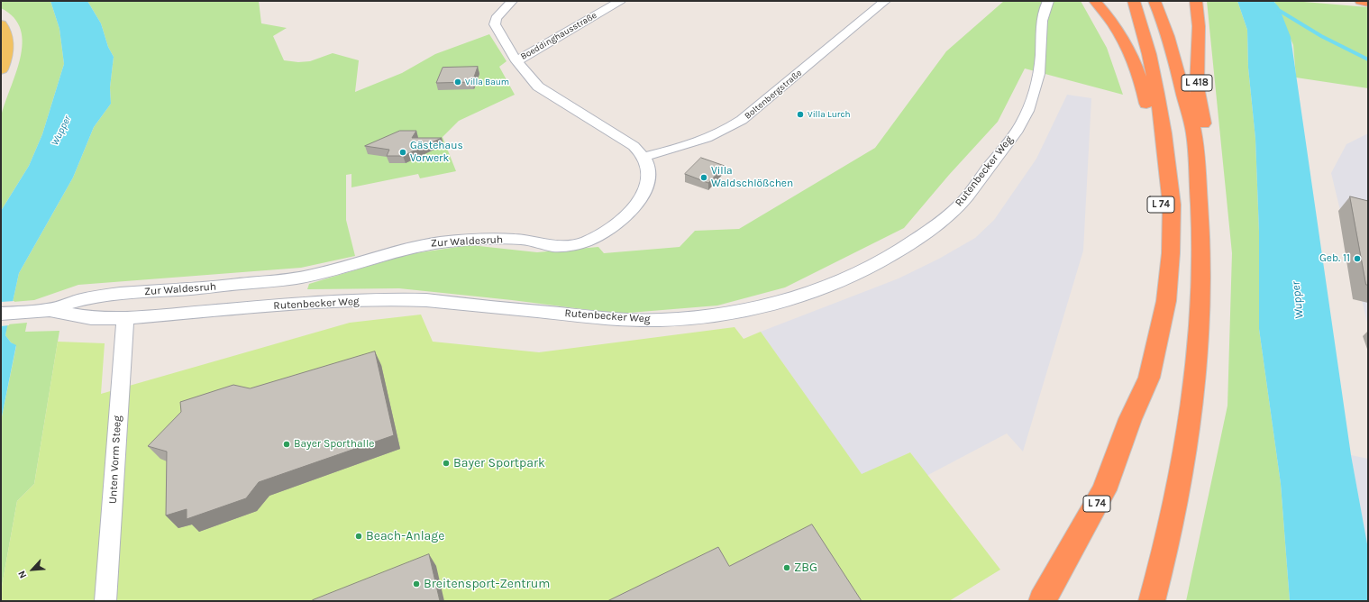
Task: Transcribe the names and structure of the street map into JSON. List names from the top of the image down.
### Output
{
  "streets": {
    "highway": ["L 418", "L 74"],
    "street": [
      "Boeddinghausstraße",
      "Boltenbergstraße",
      "Rutenbecker Weg",
      "Zur Waldesruh",
      "Unten Vorm Steeg"
    ]
  },
  "crossings": [
    ["Boltenbergstraße", "Zur Waldesruh"],
    ["Rutenbecker Weg", "Zur Waldesruh"],
    ["Rutenbecker Weg", "Unten Vorm Steeg"]
  ],
  "water": ["Wupper"],
  "places": [
    "Villa Baum",
    "Villa Lurch",
    "Gästehaus Vorwerk",
    "Villa Waldschlößchen",
    "Geb. 11",
    "Bayer Sporthalle",
    "Bayer Sportpark",
    "Beach-Anlage",
    "ZBG",
    "Breitensport-Zentrum"
  ],
  "north": "bottom left"
}
